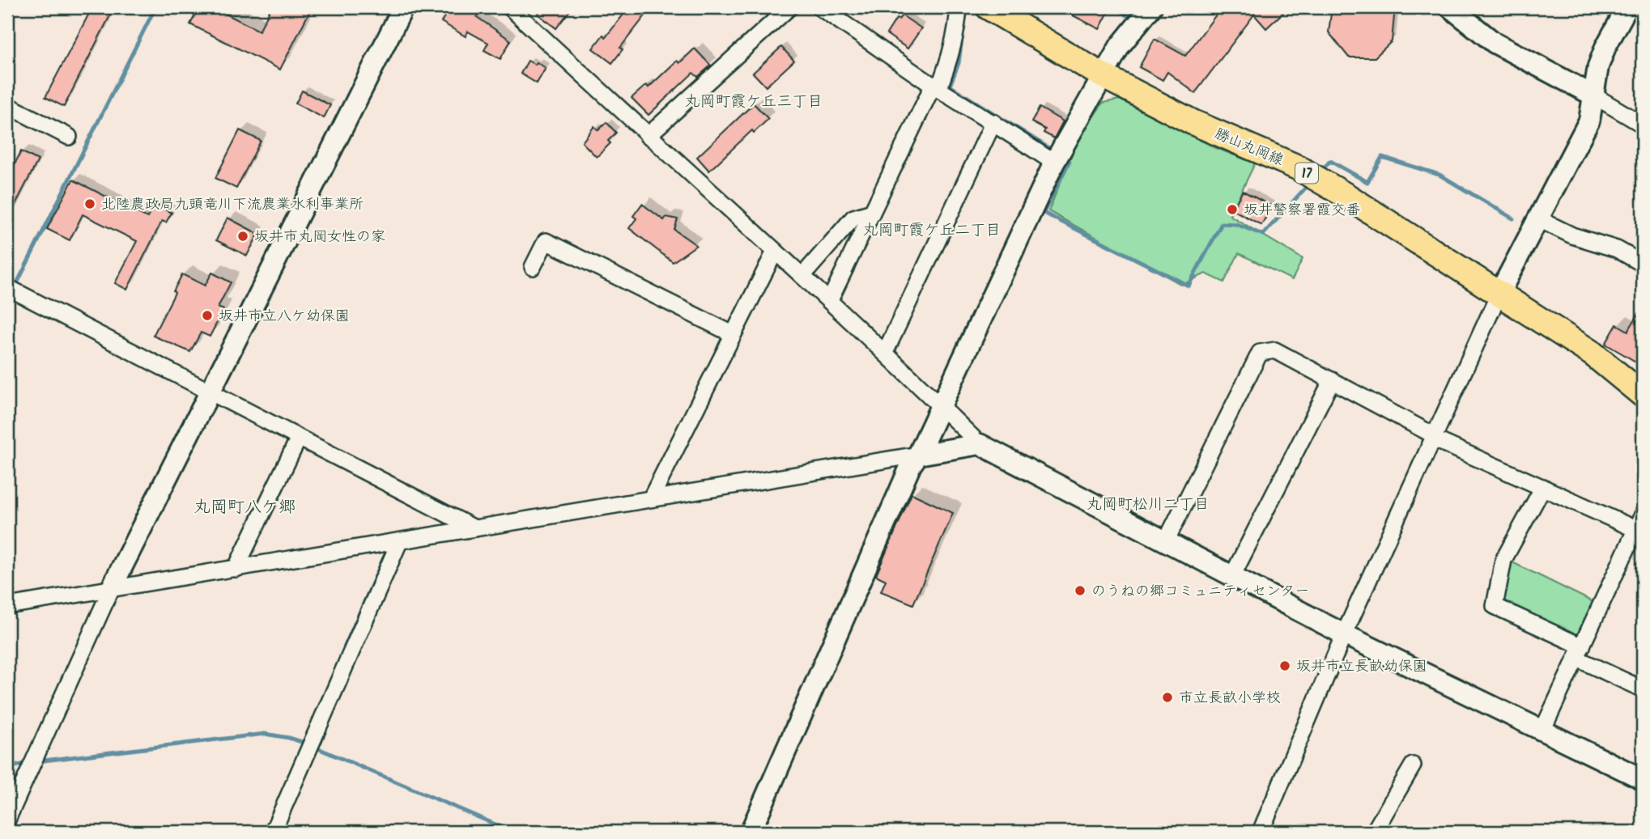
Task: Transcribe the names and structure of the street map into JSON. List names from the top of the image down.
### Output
{
  "streets": {
    "main road": ["勝山丸岡線", "17"]
  },
  "districts": [
    "丸岡町霞ケ丘三丁目",
    "丸岡町霞ケ丘二丁目",
    "丸岡町松川二丁目",
    "丸岡町八ケ郷"
  ],
  "places": [
    "北陸農政局九頭竜川下流農業水利事業所",
    "坂井警察署霞交番",
    "坂井市丸岡女性の家",
    "坂井市立八ケ幼保園",
    "のうねの郷コミュニティセンター",
    "坂井市立長畝幼保園",
    "市立長畝小学校"
  ]
}
